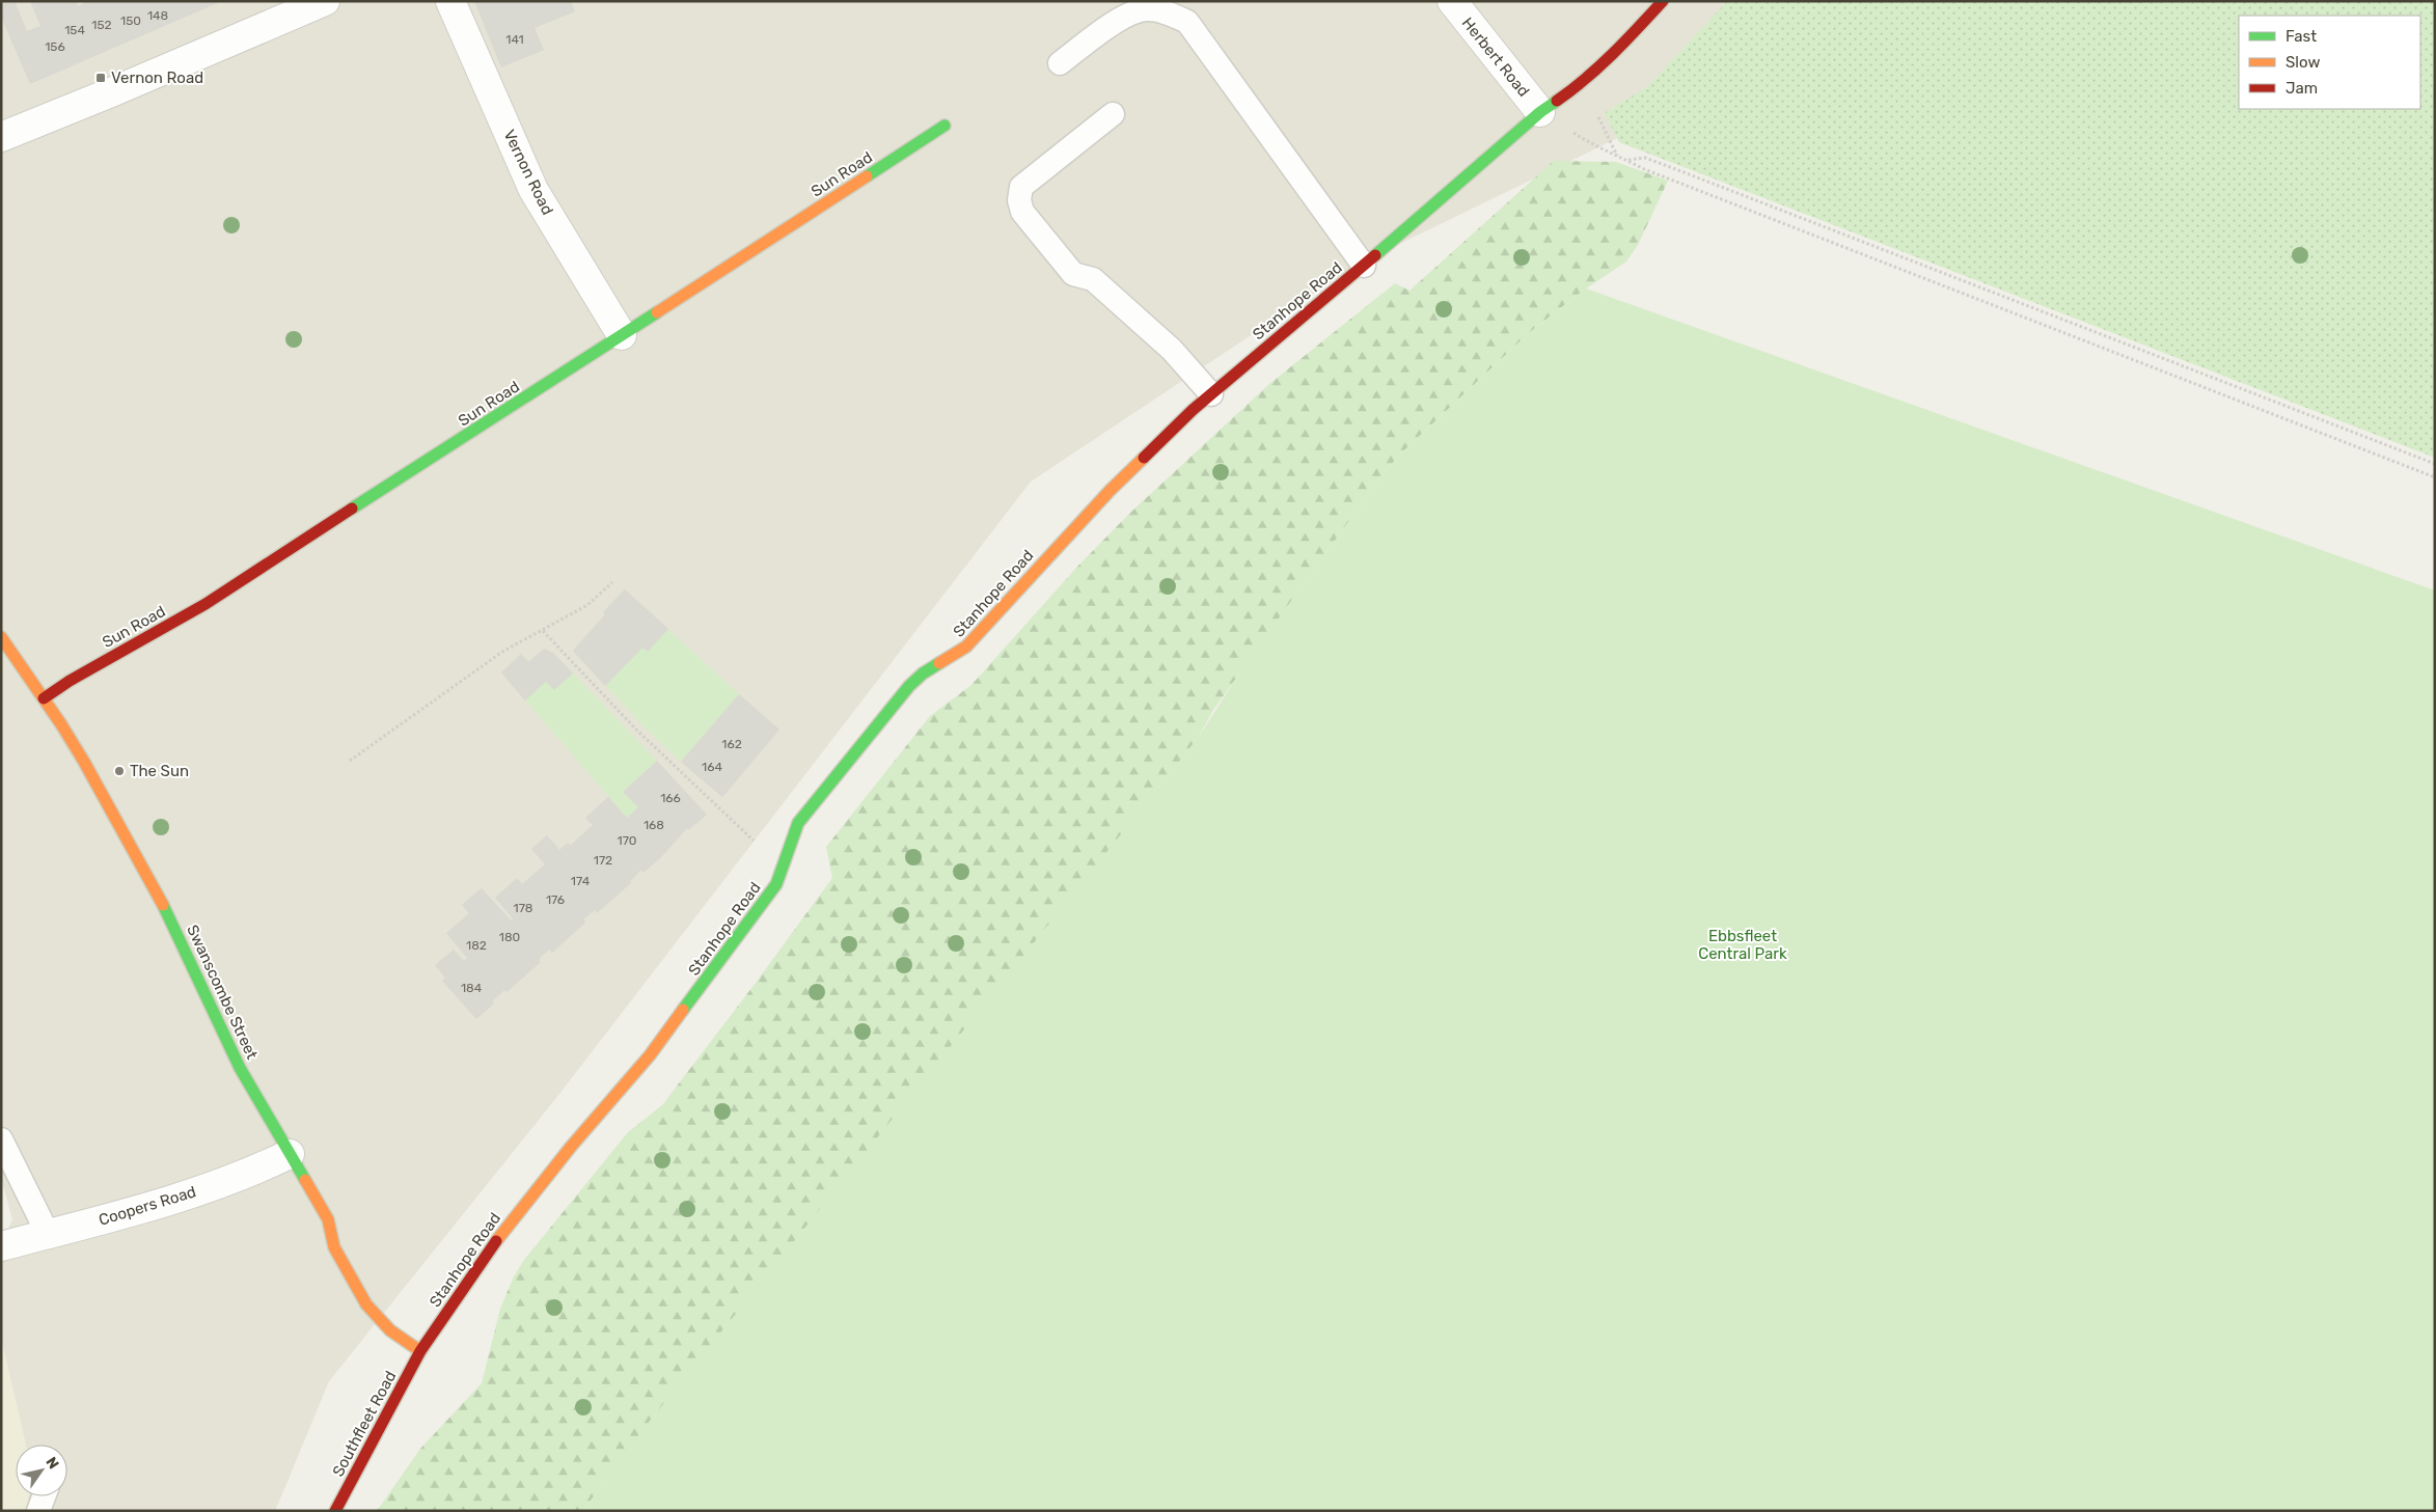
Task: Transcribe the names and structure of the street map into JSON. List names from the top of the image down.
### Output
{
  "streets": {
    "main road": [
      "Sun Road",
      "Stanhope Road",
      "Swanscombe Street",
      "Southfleet Road"
    ],
    "street": ["Herbert Road", "Vernon Road", "Coopers Road"]
  },
  "crossings": [
    ["Herbert Road", "Stanhope Road"],
    ["Vernon Road", "Sun Road"],
    ["Sun Road", "Swanscombe Street"],
    ["Stanhope Road", "Swanscombe Street"],
    ["Stanhope Road", "Southfleet Road"],
    ["Swanscombe Street", "Coopers Road"],
    ["Swanscombe Street", "Southfleet Road"]
  ],
  "parks": ["Ebbsfleet Central Park"],
  "places": {
    "transit": ["Vernon Road"],
    "other": ["The Sun"]
  },
  "house_numbers": [
    "148",
    "150",
    "152",
    "154",
    "141",
    "156",
    "162",
    "164",
    "166",
    "168",
    "170",
    "172",
    "174",
    "176",
    "178",
    "180",
    "182",
    "184"
  ],
  "legend": ["Fast", "Slow", "Jam"],
  "north": "top right"
}
